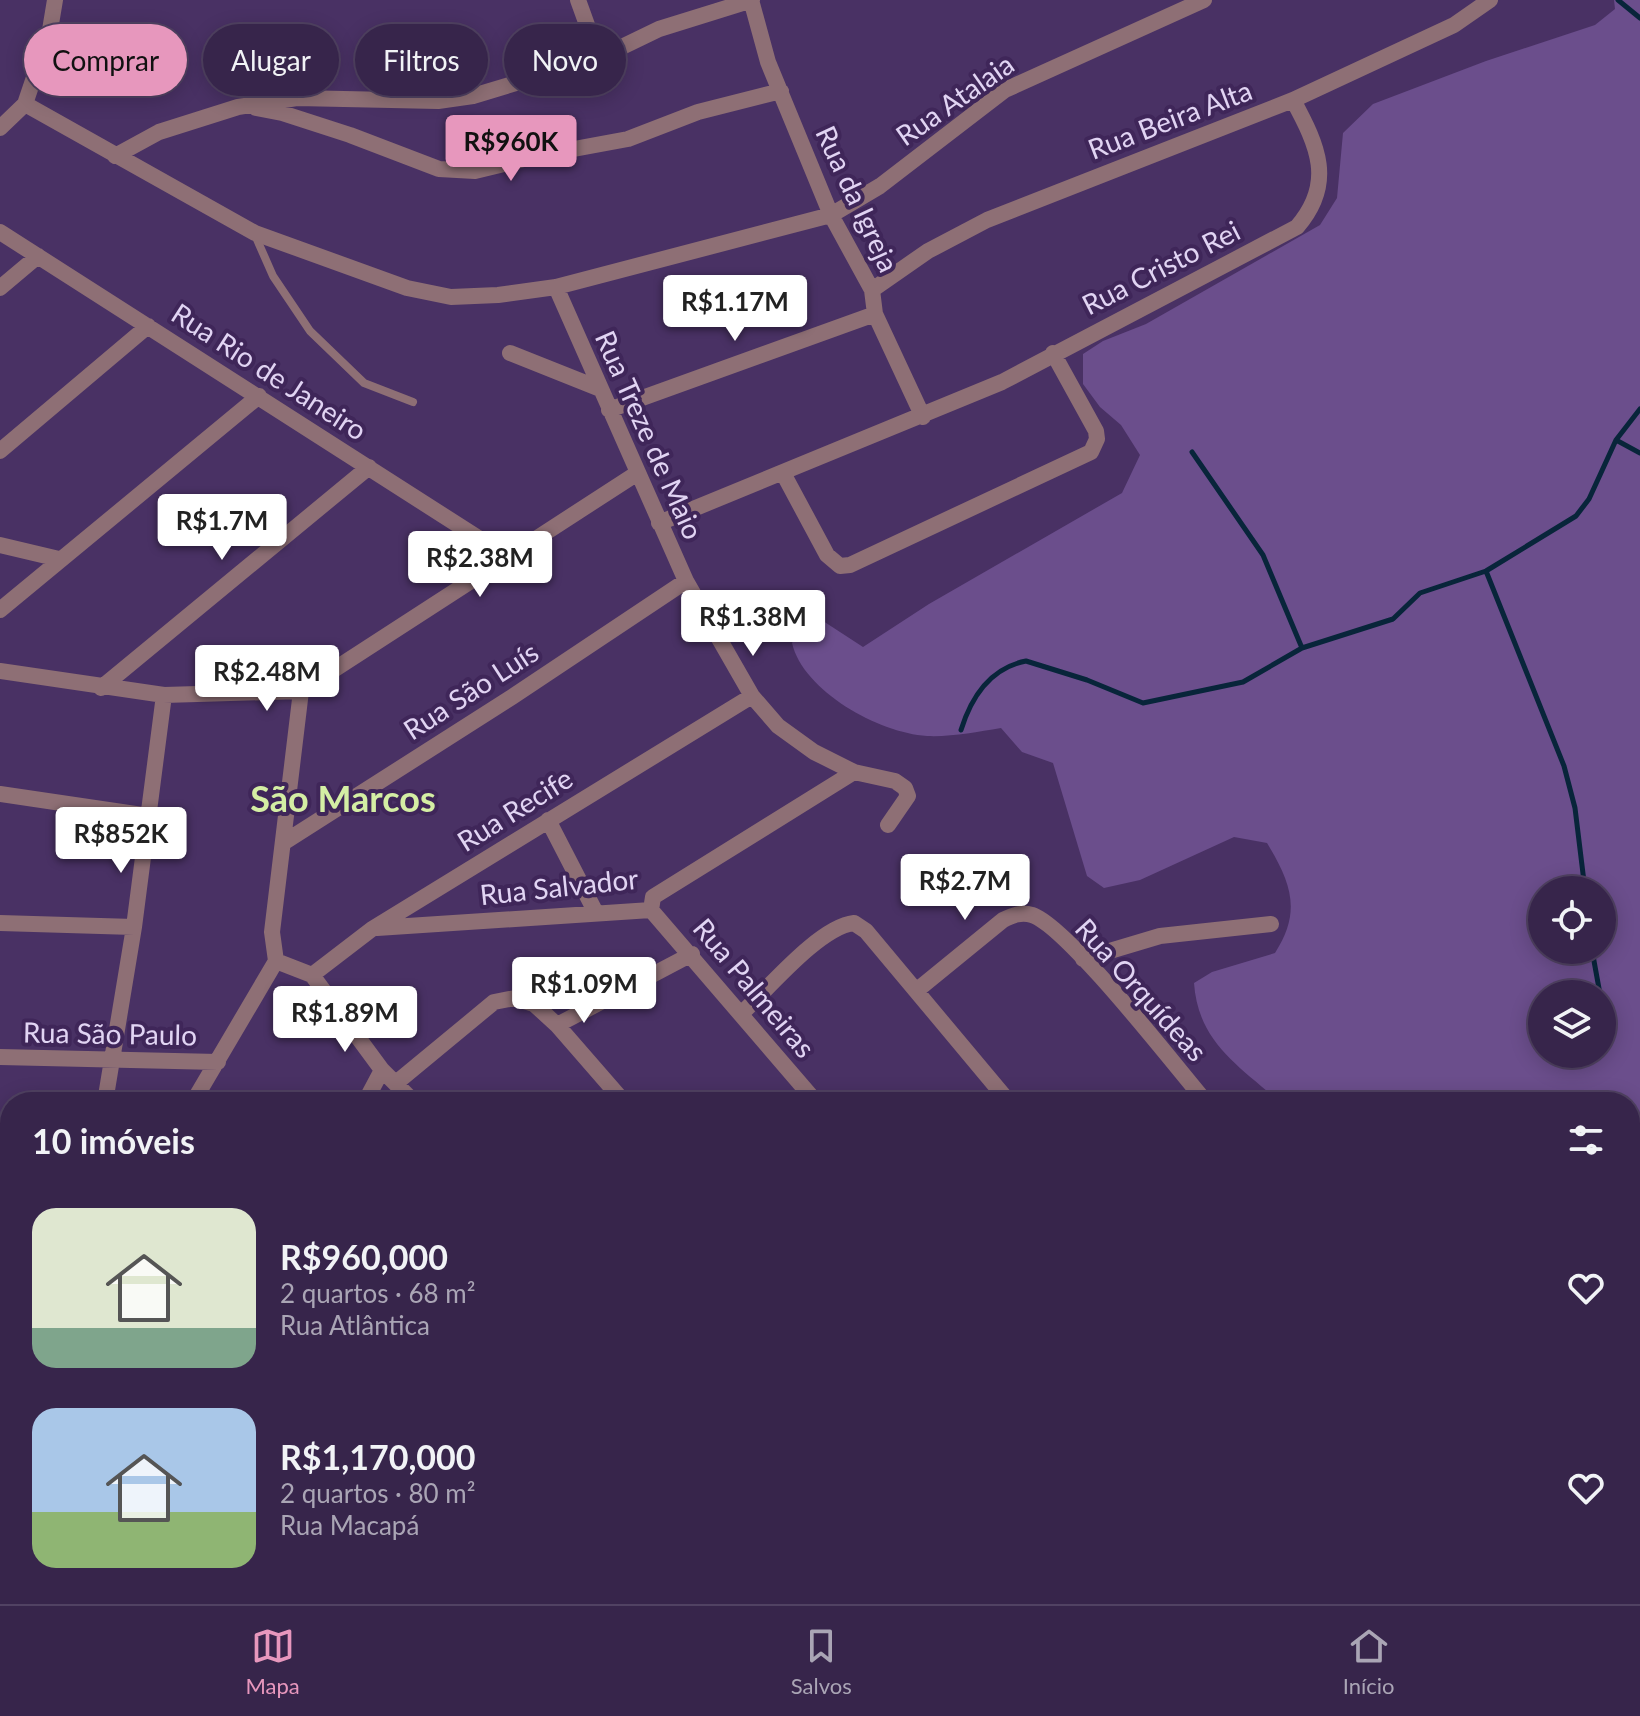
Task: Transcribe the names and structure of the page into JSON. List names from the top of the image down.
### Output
{
  "streets": {
    "street": [
      "Rua Atalaia",
      "Rua Beira Alta",
      "Rua da Igreja",
      "Rua Cristo Rei",
      "Rua Rio de Janeiro",
      "Rua Treze de Maio",
      "Rua São Luís",
      "Rua Recife",
      "Rua Salvador",
      "Rua Palmeiras",
      "Rua Orquídeas",
      "Rua São Paulo"
    ]
  },
  "crossings": [
    ["Rua Atalaia", "Rua da Igreja"],
    ["Rua Atalaia", "Rua Treze de Maio"],
    ["Rua Beira Alta", "Rua da Igreja"],
    ["Rua Beira Alta", "Rua Cristo Rei"],
    ["Rua da Igreja", "Rua Cristo Rei"],
    ["Rua Cristo Rei", "Rua Treze de Maio"],
    ["Rua Treze de Maio", "Rua São Luís"],
    ["Rua Treze de Maio", "Rua Recife"],
    ["Rua Treze de Maio", "Rua Salvador"],
    ["Rua Recife", "Rua Salvador"],
    ["Rua Salvador", "Rua Palmeiras"]
  ],
  "districts": ["São Marcos"],
  "page": {
    "chip": [
      "Comprar",
      "Alugar",
      "Filtros",
      "Novo"
    ],
    "price": [
      "R$960K",
      "R$1.17M",
      "R$1.7M",
      "R$2.38M",
      "R$1.38M",
      "R$2.48M",
      "R$852K",
      "R$2.7M",
      "R$1.09M",
      "R$1.89M"
    ],
    "heading": "10 imóveis",
    "list": [
      {
        "name": "R$960,000",
        "note": "2 quartos · 68 m² · Rua Atlântica"
      },
      {
        "name": "R$1,170,000",
        "note": "2 quartos · 80 m² · Rua Macapá"
      }
    ],
    "tabs": ["Mapa", "Salvos", "Início"]
  }
}
